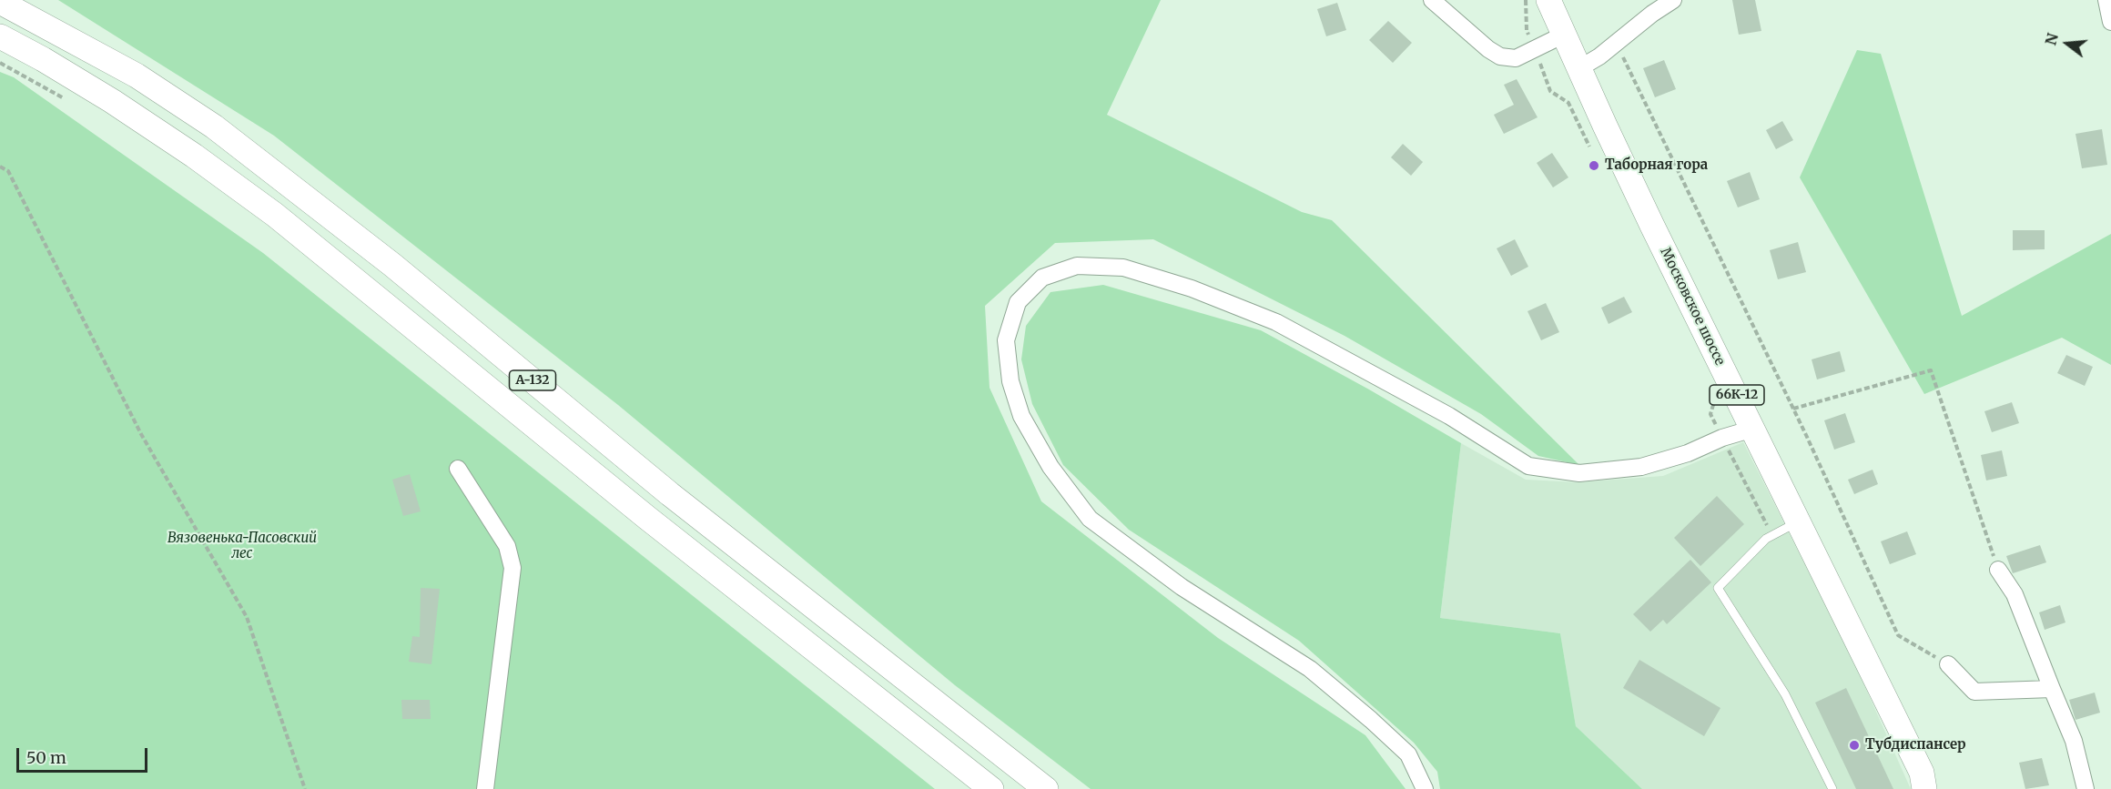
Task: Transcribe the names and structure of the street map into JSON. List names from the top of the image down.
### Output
{
  "streets": {
    "main road": ["Московское шоссе", "А-132", "66К-12"]
  },
  "parks": ["Вязовенька-Пасовский лес"],
  "places": ["Таборная гора", "Тубдиспансер"],
  "scale_bar": "50 m",
  "north": "left"
}
